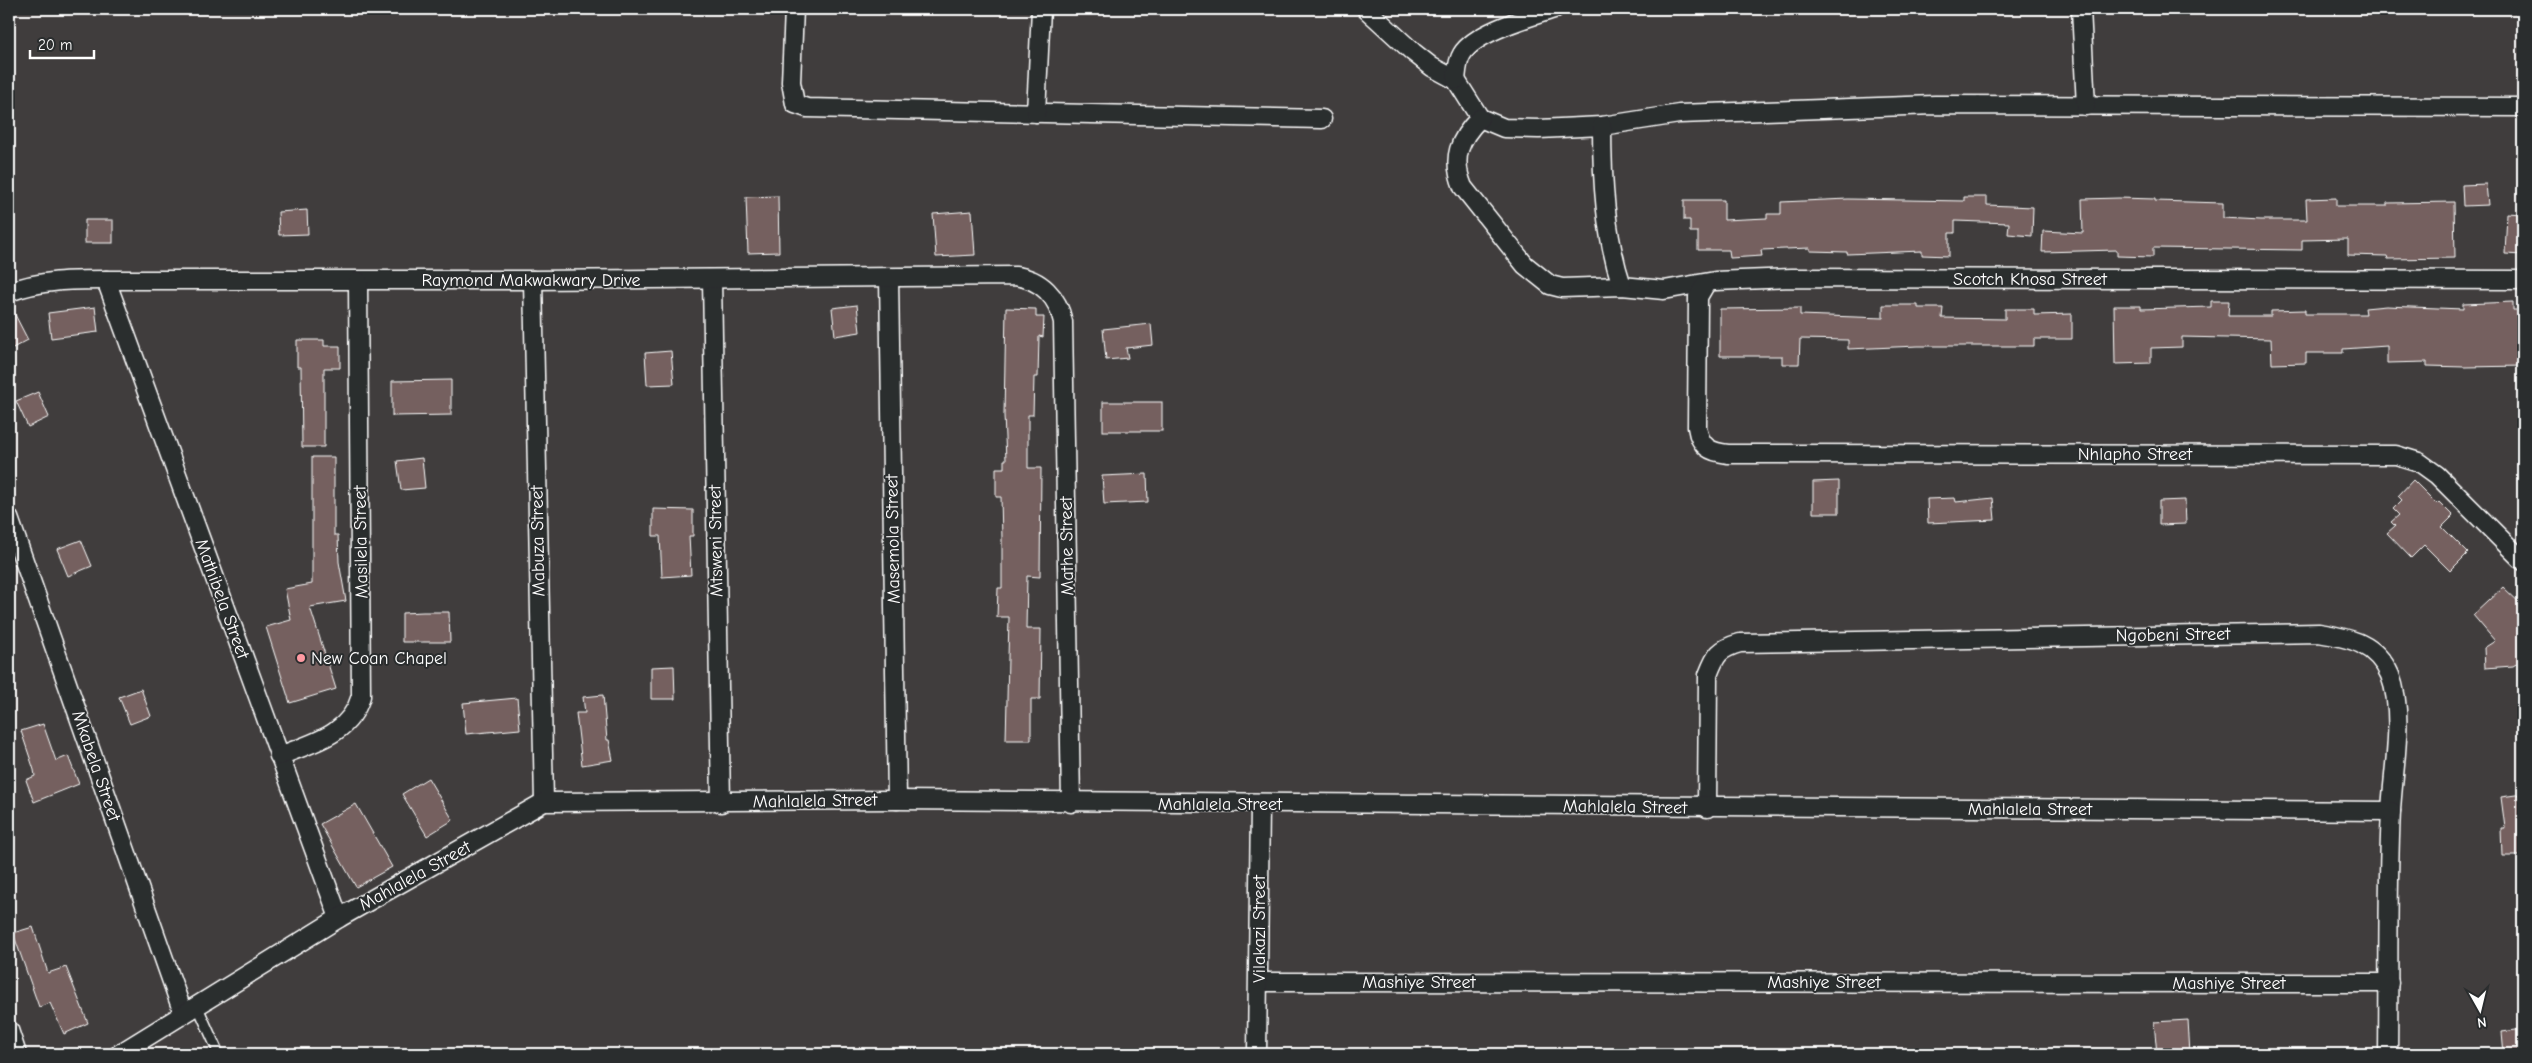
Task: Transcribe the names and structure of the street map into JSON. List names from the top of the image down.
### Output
{
  "streets": {
    "street": [
      "Scotch Khosa Street",
      "Raymond Makwakwary Drive",
      "Nhlapho Street",
      "Masemola Street",
      "Mabuza Street",
      "Mtsweni Street",
      "Masilela Street",
      "Mathe Street",
      "Mathibela Street",
      "Ngobeni Street",
      "Mkabela Street",
      "Mahlalela Street",
      "Vilakazi Street",
      "Mashiye Street"
    ]
  },
  "crossings": [
    ["Scotch Khosa Street", "Nhlapho Street"],
    ["Raymond Makwakwary Drive", "Masemola Street"],
    ["Raymond Makwakwary Drive", "Mabuza Street"],
    ["Raymond Makwakwary Drive", "Mtsweni Street"],
    ["Raymond Makwakwary Drive", "Masilela Street"],
    ["Raymond Makwakwary Drive", "Mathe Street"],
    ["Raymond Makwakwary Drive", "Mathibela Street"],
    ["Masemola Street", "Mahlalela Street"],
    ["Mabuza Street", "Mahlalela Street"],
    ["Mtsweni Street", "Mahlalela Street"],
    ["Masilela Street", "Mathibela Street"],
    ["Mathe Street", "Mahlalela Street"],
    ["Mathibela Street", "Mahlalela Street"],
    ["Ngobeni Street", "Mahlalela Street"],
    ["Ngobeni Street", "Mashiye Street"],
    ["Mkabela Street", "Mahlalela Street"],
    ["Mahlalela Street", "Vilakazi Street"],
    ["Vilakazi Street", "Mashiye Street"]
  ],
  "places": ["New Coan Chapel"],
  "scale_bar": "20 m",
  "north": "bottom"
}
